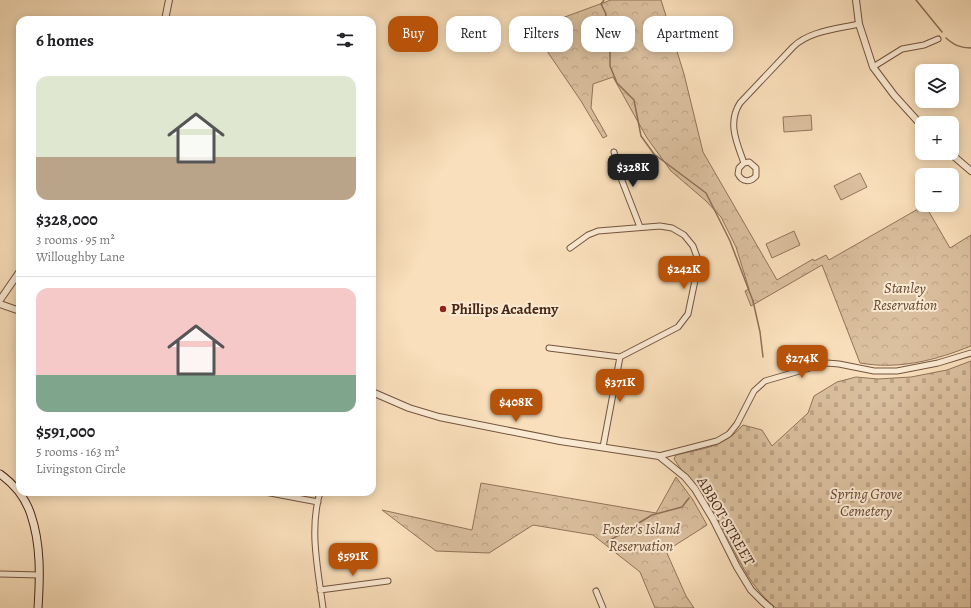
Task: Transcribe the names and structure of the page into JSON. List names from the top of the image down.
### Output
{
  "streets": {
    "street": ["ABBOT STREET"]
  },
  "parks": ["Stanley Reservation", "Spring Grove Cemetery", "Foster's Island Reservation"],
  "places": ["Phillips Academy"],
  "page": {
    "chip": [
      "Buy",
      "Rent",
      "Filters",
      "New",
      "Apartment"
    ],
    "heading": "6 homes",
    "map_buttons": ["+", "−"],
    "list": [
      {
        "name": "$328,000",
        "note": "3 rooms · 95 m² · Willoughby Lane"
      },
      {
        "name": "$591,000",
        "note": "5 rooms · 163 m² · Livingston Circle"
      }
    ],
    "price": [
      "$328K",
      "$242K",
      "$274K",
      "$371K",
      "$408K",
      "$591K"
    ]
  }
}
